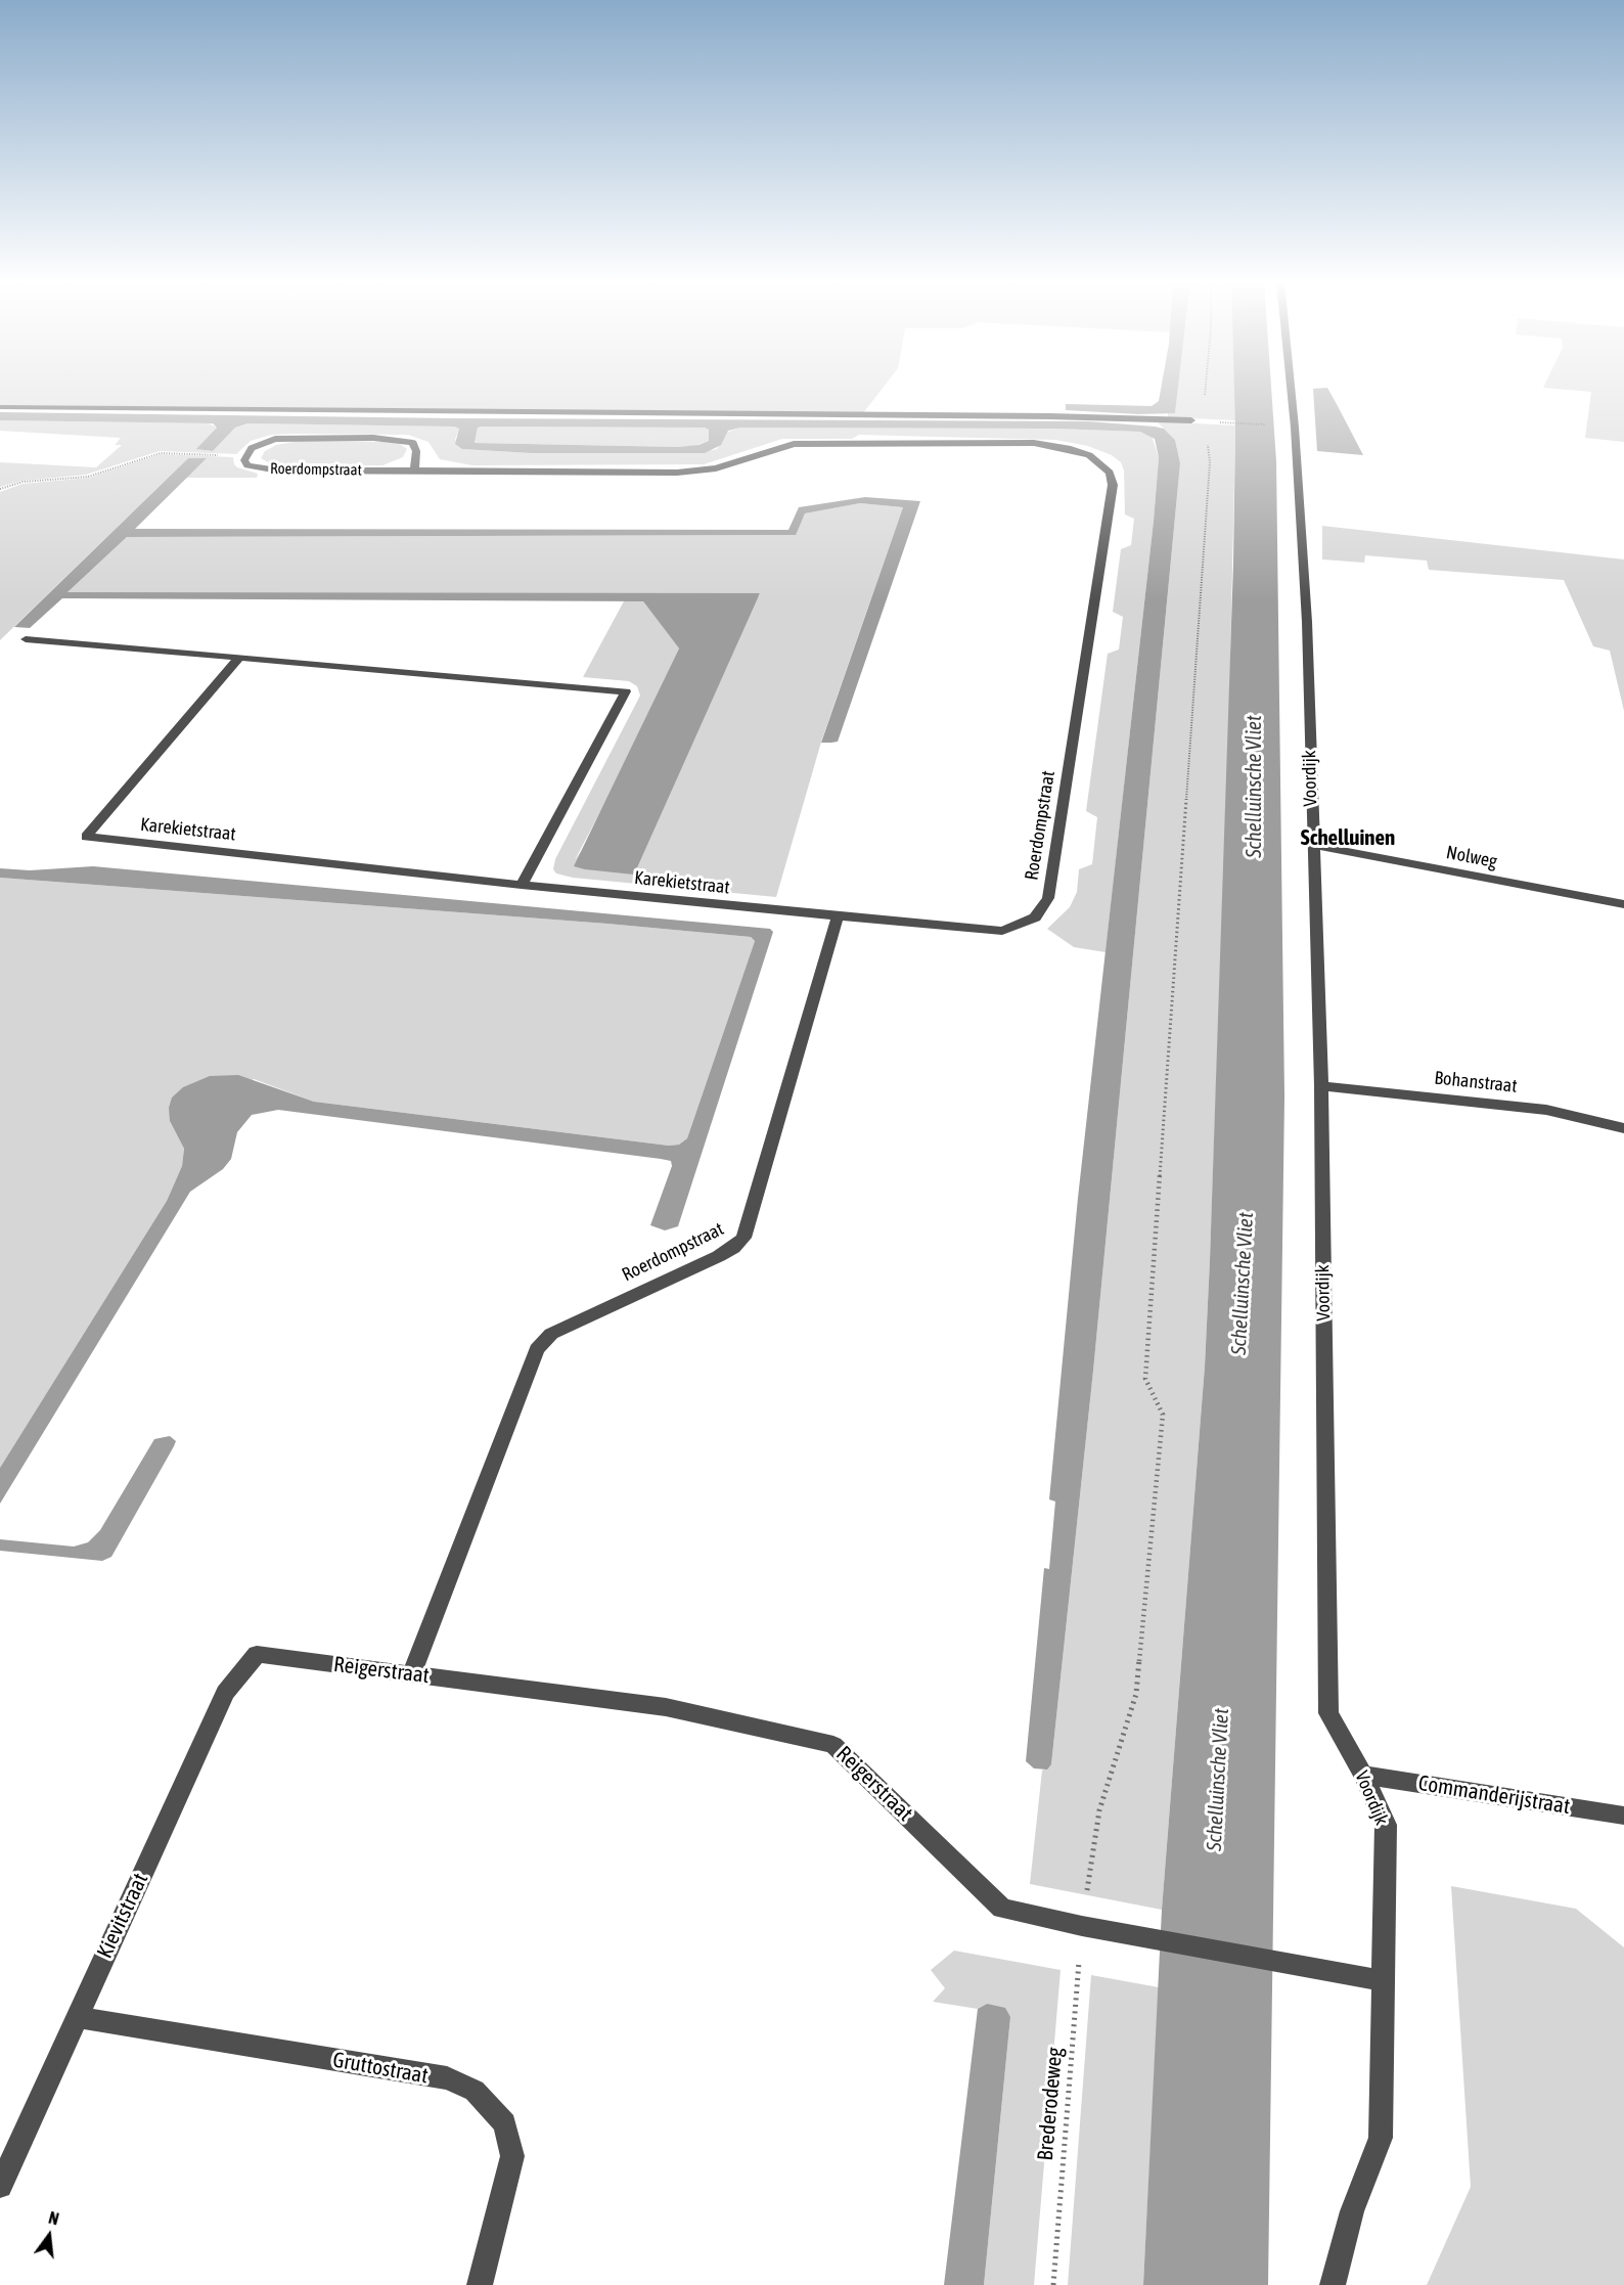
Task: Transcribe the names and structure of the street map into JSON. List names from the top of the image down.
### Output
{
  "streets": {
    "street": [
      "Roerdompstraat",
      "Voordijk",
      "Karekietstraat",
      "Nolweg",
      "Bohanstraat",
      "Reigerstraat",
      "Commanderijstraat",
      "Kievitstraat",
      "Gruttostraat"
    ],
    "path": ["Brederodeweg"]
  },
  "crossings": [
    ["Roerdompstraat", "Karekietstraat"],
    ["Roerdompstraat", "Reigerstraat"],
    ["Voordijk", "Nolweg"],
    ["Voordijk", "Bohanstraat"],
    ["Voordijk", "Reigerstraat"],
    ["Voordijk", "Commanderijstraat"],
    ["Reigerstraat", "Kievitstraat"],
    ["Reigerstraat", "Brederodeweg"],
    ["Kievitstraat", "Gruttostraat"]
  ],
  "districts": ["Schelluinen"],
  "water": ["Schelluinsche Vliet"],
  "north": "top"
}
